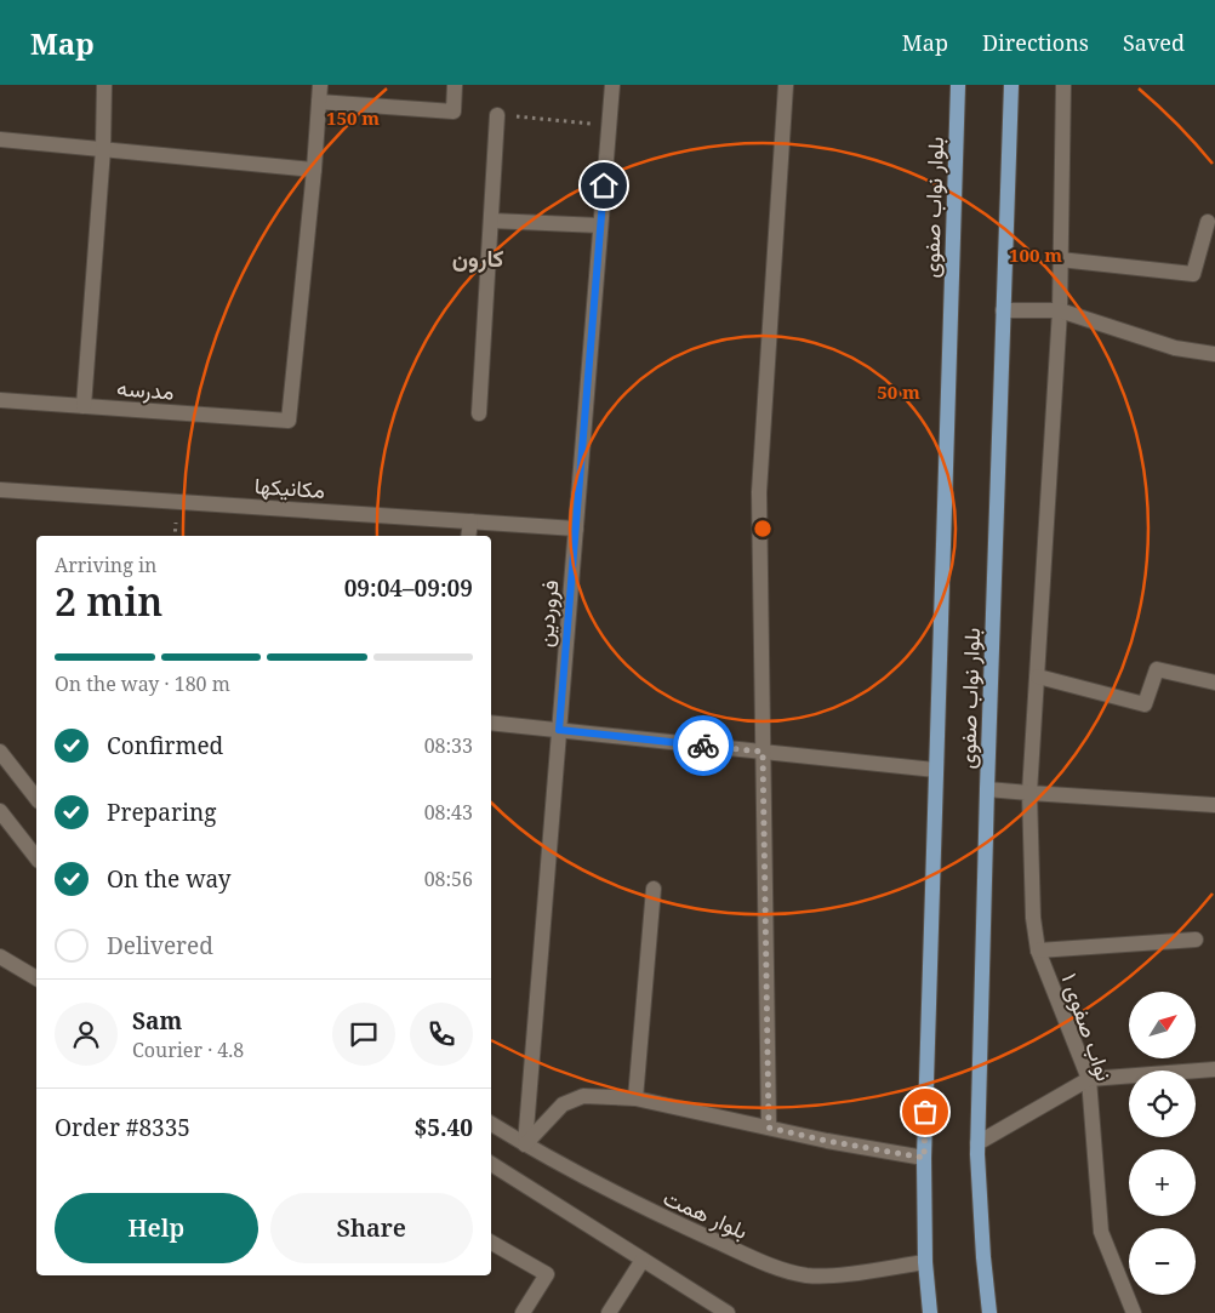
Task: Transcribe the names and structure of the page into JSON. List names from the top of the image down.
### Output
{
  "streets": {
    "main road": ["بلوار نواب صفوی"],
    "street": [
      "مدرسه",
      "مکانیکها",
      "فروردین",
      "نواب صفوی ۱",
      "بلوار همت"
    ]
  },
  "crossings": [
    ["بلوار نواب صفوی", "بلوار همت"],
    ["مکانیکها", "فروردین"],
    ["فروردین", "بلوار همت"]
  ],
  "districts": ["کارون"],
  "north": "top right",
  "page": {
    "header": "Map",
    "nav": ["Map", "Directions", "Saved"],
    "heading": ["2 min", "Arriving in", "09:04–09:09"],
    "panel": [
      "Sam",
      "Courier · 4.8",
      "Order #8335",
      "$5.40"
    ],
    "bar": "On the way · 180 m",
    "list": [
      ["Confirmed", "08:33"],
      ["Preparing", "08:43"],
      ["On the way", "08:56"],
      "Delivered"
    ],
    "map_buttons": ["+", "−"],
    "buttons": ["Help", "Share"]
  },
  "rings": ["150 m", "100 m", "50 m"]
}
